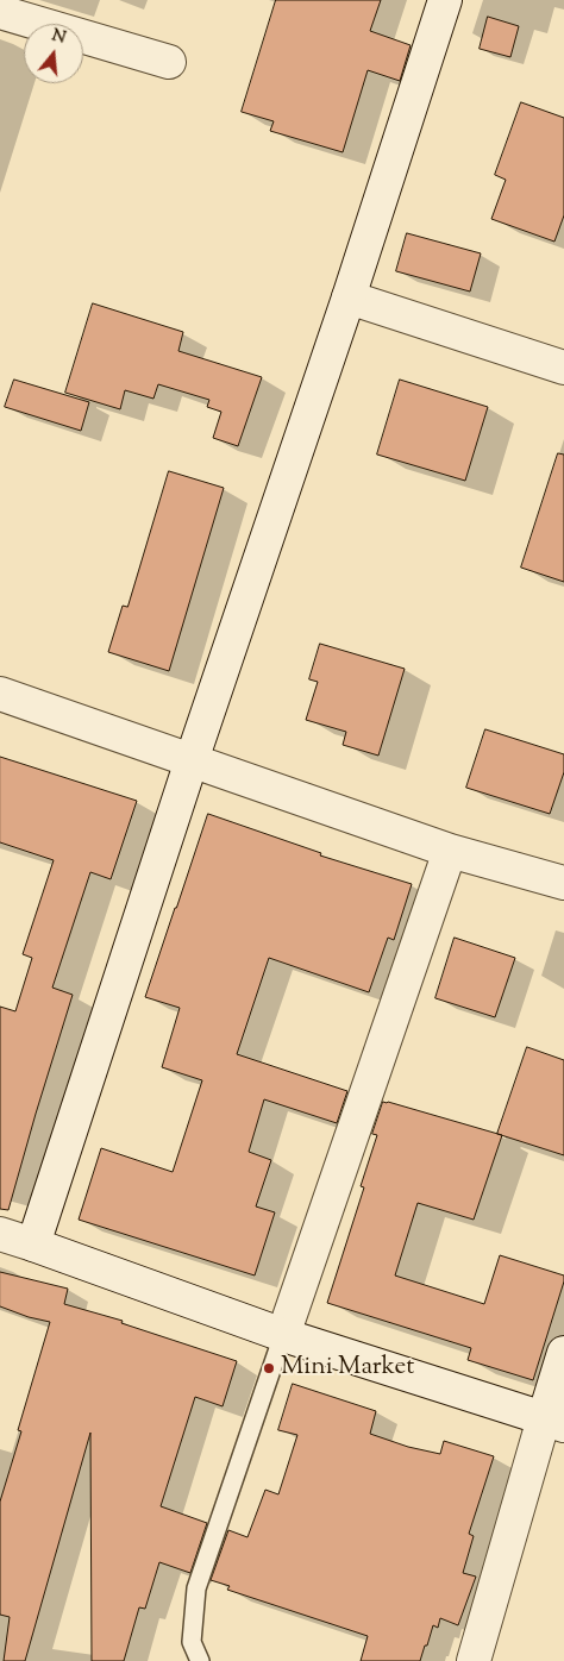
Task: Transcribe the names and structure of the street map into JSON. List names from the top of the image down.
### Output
{
  "places": ["Mini Market"],
  "north": "top"
}
